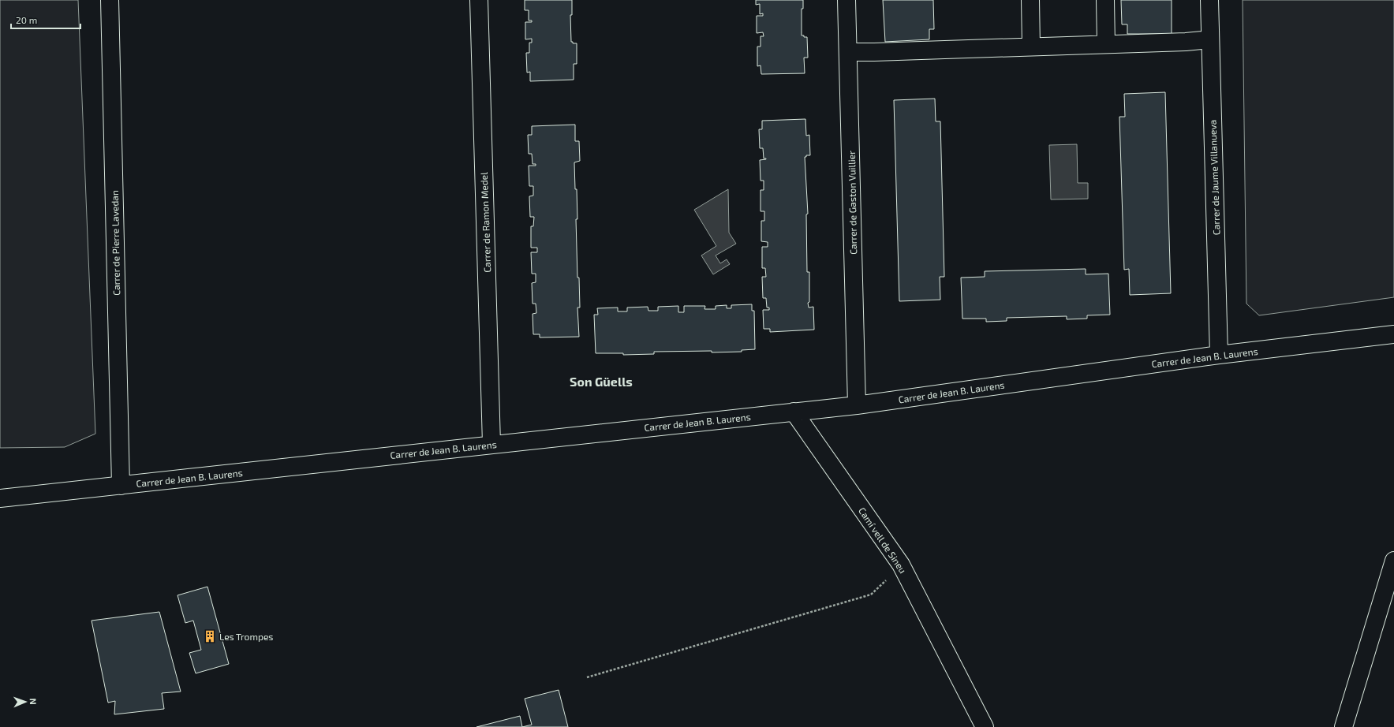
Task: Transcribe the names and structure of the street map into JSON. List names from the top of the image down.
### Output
{
  "streets": {
    "street": [
      "Carrer de Jaume Villanueva",
      "Carrer de Gaston Vuillier",
      "Carrer de Ramon Medel",
      "Carrer de Pierre Lavedan",
      "Carrer de Jean B. Laurens",
      "Camí vell de Sineu"
    ]
  },
  "crossings": [
    ["Carrer de Jaume Villanueva", "Carrer de Jean B. Laurens"],
    ["Carrer de Gaston Vuillier", "Carrer de Jean B. Laurens"],
    ["Carrer de Ramon Medel", "Carrer de Jean B. Laurens"],
    ["Carrer de Pierre Lavedan", "Carrer de Jean B. Laurens"],
    ["Carrer de Jean B. Laurens", "Camí vell de Sineu"]
  ],
  "districts": ["Son Güells"],
  "places": {
    "building": ["Les Trompes"]
  },
  "scale_bar": "20 m",
  "north": "right"
}
